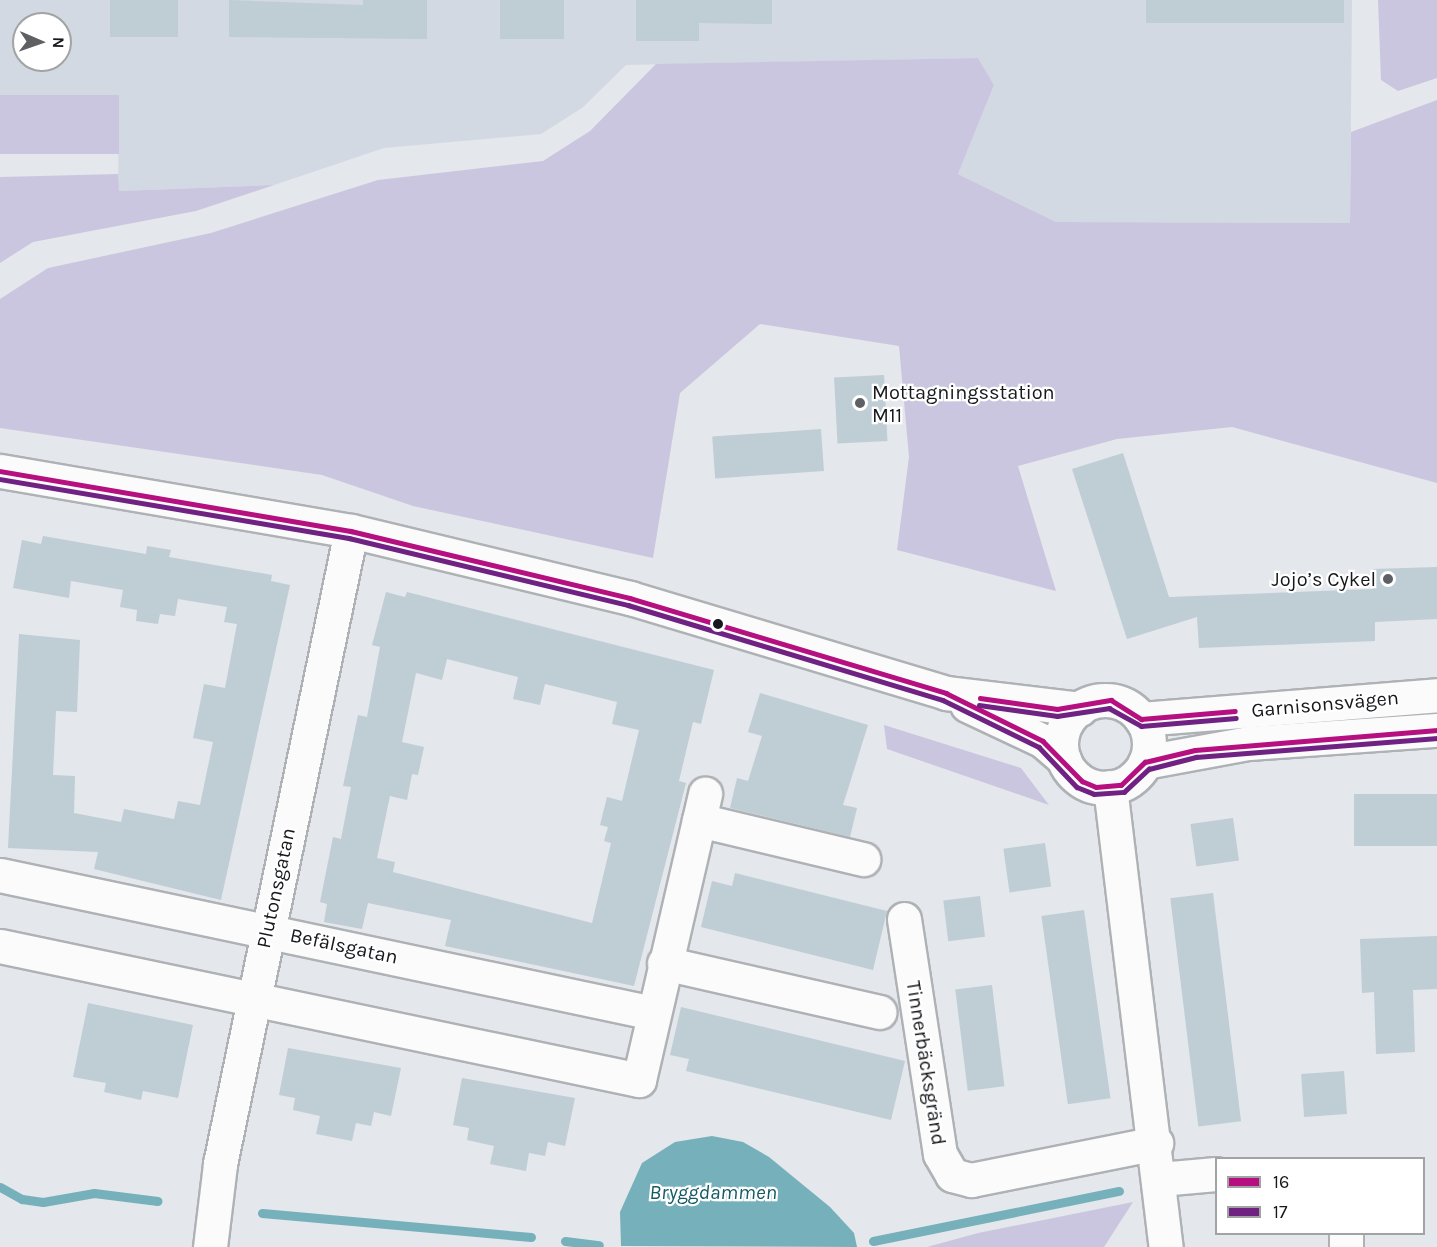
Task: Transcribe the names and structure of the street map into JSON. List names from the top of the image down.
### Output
{
  "streets": {
    "street": [
      "Garnisonsvägen",
      "Plutonsgatan",
      "Befälsgatan",
      "Tinnerbäcksgränd"
    ]
  },
  "crossings": [
    ["Plutonsgatan", "Befälsgatan"]
  ],
  "water": ["Bryggdammen"],
  "places": ["Mottagningsstation M11", "Jojo’s Cykel"],
  "lines": ["transit line 16", "transit line 17"],
  "legend": ["16", "17"],
  "north": "right"
}
